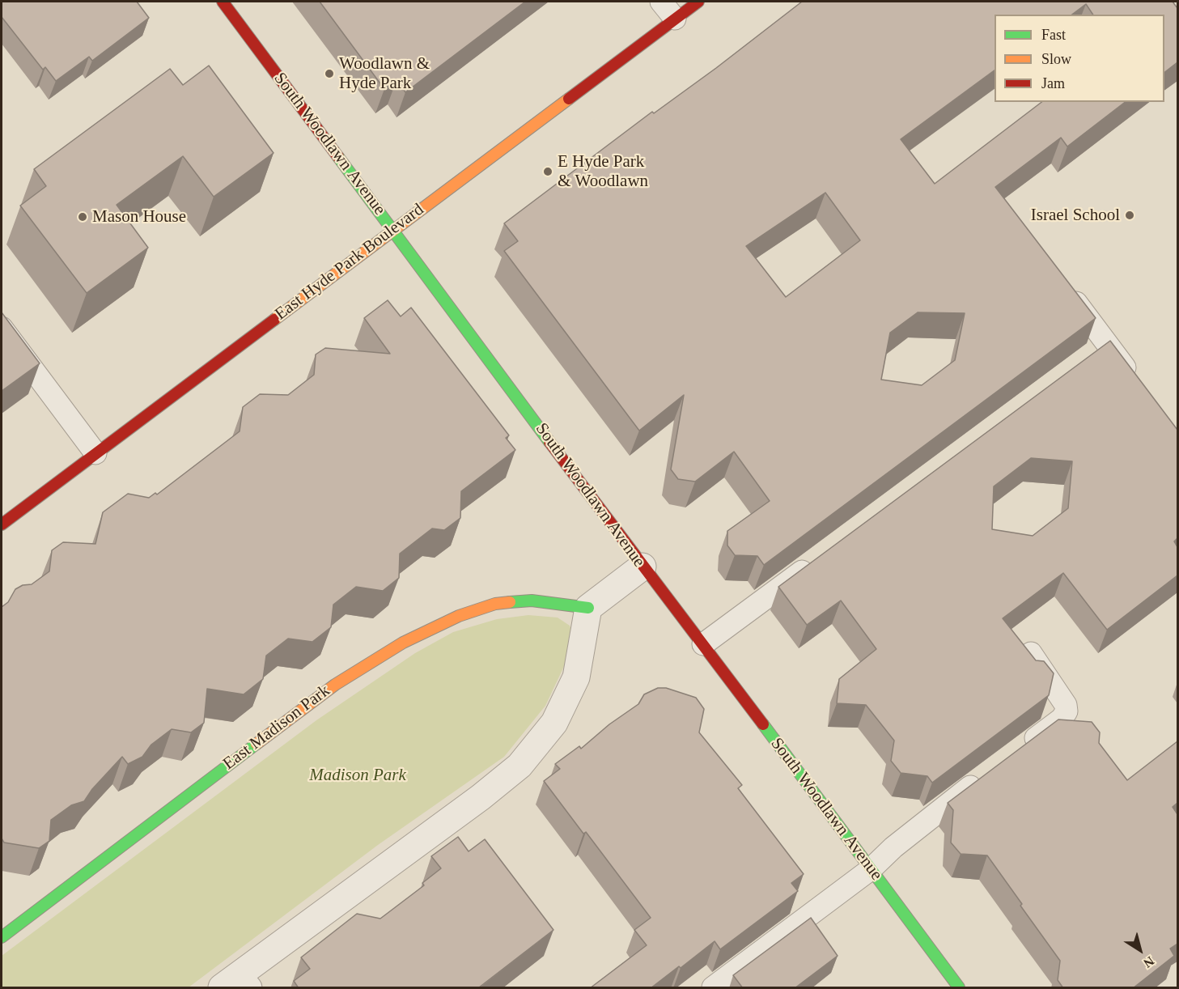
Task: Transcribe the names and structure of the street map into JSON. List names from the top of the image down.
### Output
{
  "streets": {
    "street": ["South Woodlawn Avenue", "East Hyde Park Boulevard", "East Madison Park"]
  },
  "crossings": [
    ["South Woodlawn Avenue", "East Hyde Park Boulevard"]
  ],
  "parks": ["Madison Park"],
  "places": [
    "Woodlawn & Hyde Park",
    "E Hyde Park & Woodlawn",
    "Israel School",
    "Mason House"
  ],
  "legend": ["Fast", "Slow", "Jam"],
  "north": "bottom right"
}
